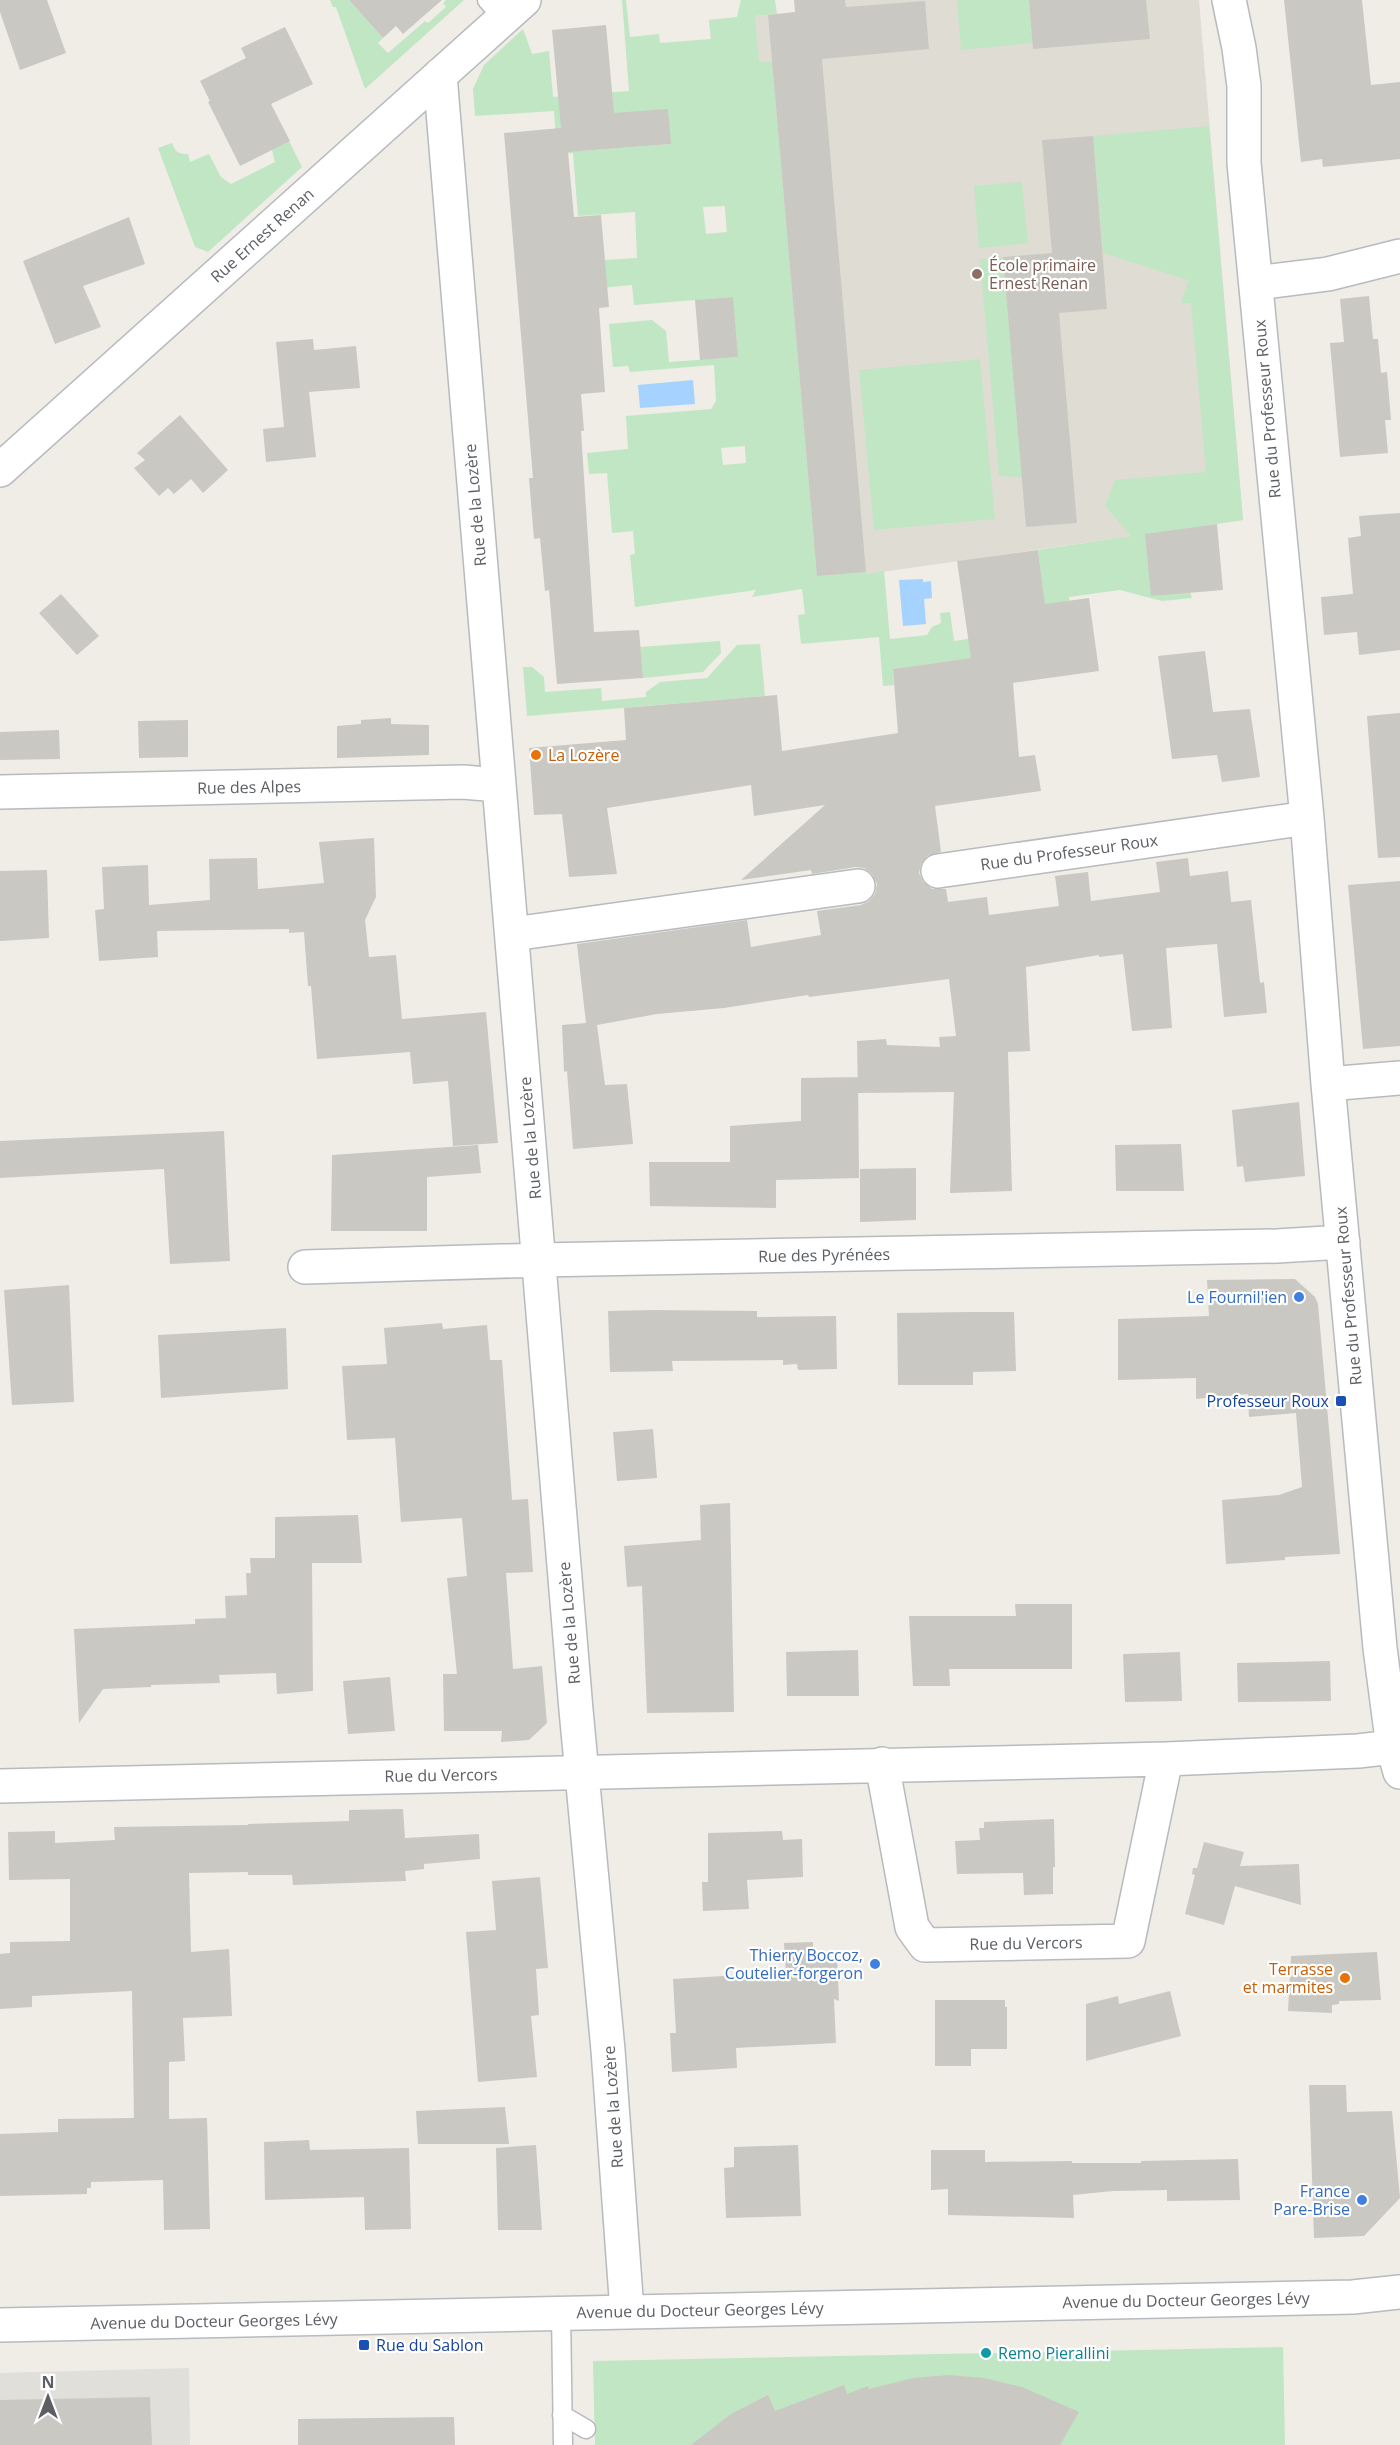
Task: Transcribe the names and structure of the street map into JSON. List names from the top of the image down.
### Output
{
  "streets": {
    "street": [
      "Rue Ernest Renan",
      "Rue du Professeur Roux",
      "Rue de la Lozère",
      "Rue des Alpes",
      "Rue des Pyrénées",
      "Rue du Vercors",
      "Avenue du Docteur Georges Lévy"
    ]
  },
  "crossings": [
    ["Rue Ernest Renan", "Rue de la Lozère"],
    ["Rue du Professeur Roux", "Rue des Pyrénées"],
    ["Rue du Professeur Roux", "Rue du Vercors"],
    ["Rue de la Lozère", "Rue des Alpes"],
    ["Rue de la Lozère", "Rue des Pyrénées"],
    ["Rue de la Lozère", "Rue du Vercors"],
    ["Rue de la Lozère", "Avenue du Docteur Georges Lévy"]
  ],
  "places": {
    "other": [
      "École primaire Ernest Renan",
      "La Lozère",
      "Le Fournil'ien",
      "Thierry Boccoz, Coutelier-forgeron",
      "Terrasse et marmites",
      "France Pare-Brise",
      "Remo Pierallini"
    ],
    "transit": ["Professeur Roux", "Rue du Sablon"]
  },
  "north": "top"
}
